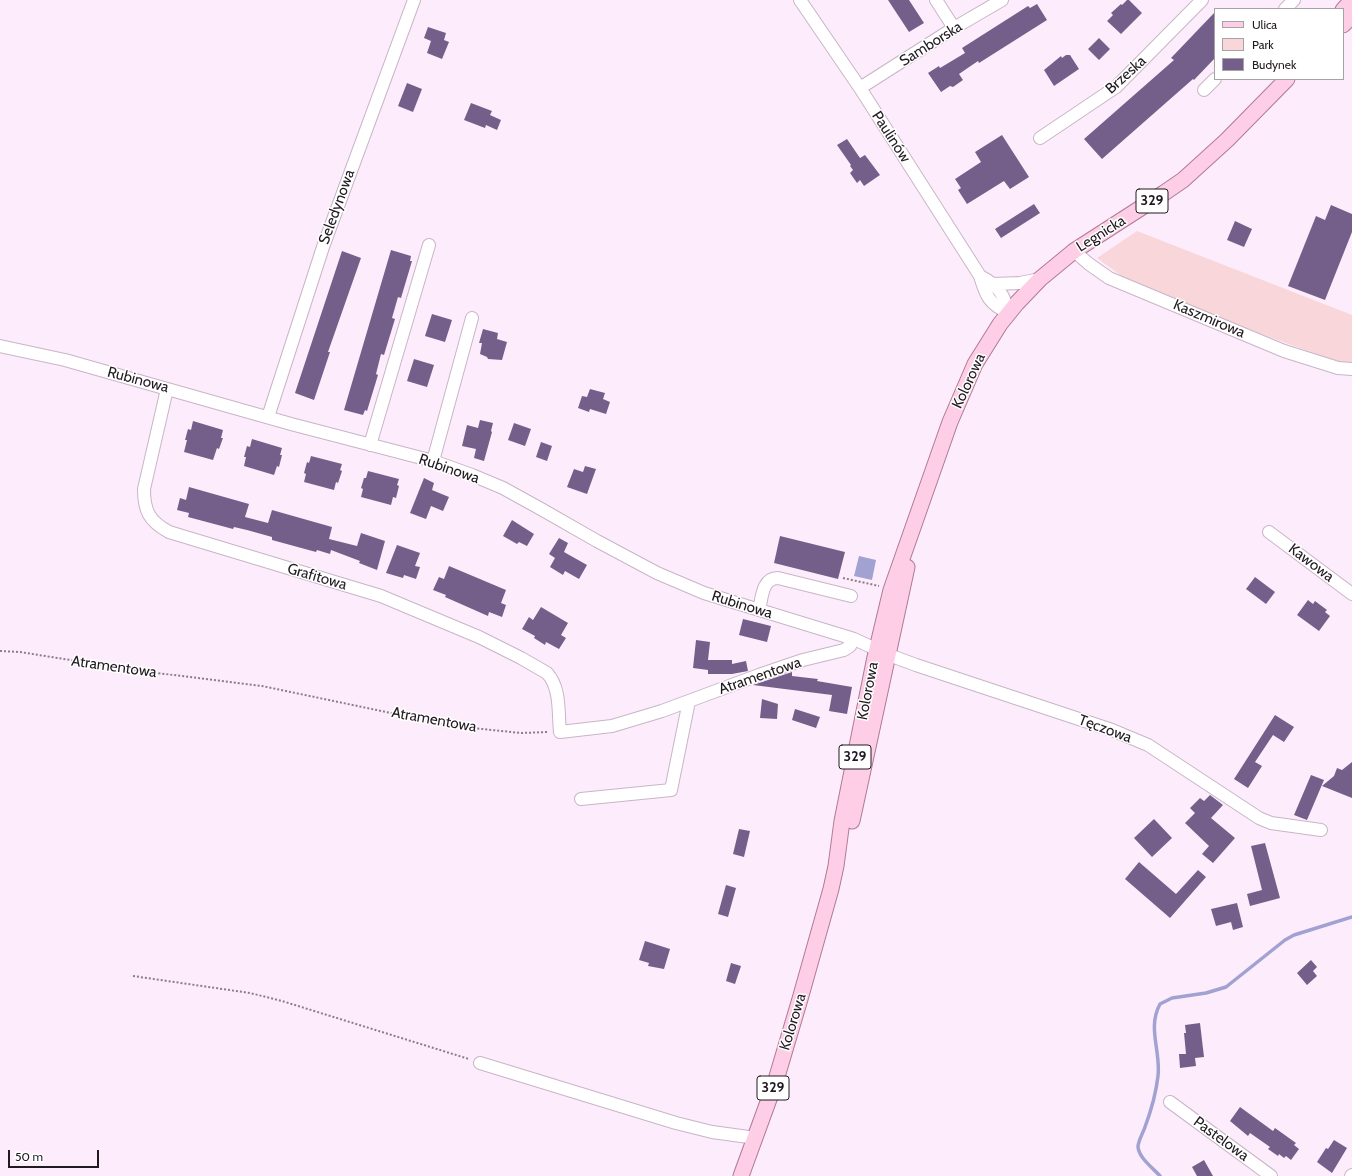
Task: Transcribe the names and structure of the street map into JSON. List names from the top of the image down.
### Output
{
  "streets": {
    "main road": ["329", "Legnicka", "Kolorowa"],
    "street": [
      "Samborska",
      "Brzeska",
      "Paulinów",
      "Seledynowa",
      "Kaszmirowa",
      "Rubinowa",
      "Kawowa",
      "Grafitowa",
      "Atramentowa",
      "Tęczowa",
      "Pastelowa"
    ]
  },
  "crossings": [
    ["Samborska", "Paulinów"],
    ["Paulinów", "Legnicka"],
    ["Paulinów", "Kolorowa"],
    ["Seledynowa", "Rubinowa"],
    ["Legnicka", "Kaszmirowa"],
    ["Legnicka", "Kolorowa"],
    ["Rubinowa", "Kolorowa"],
    ["Rubinowa", "Grafitowa"],
    ["Rubinowa", "Atramentowa"],
    ["Rubinowa", "Tęczowa"],
    ["Kolorowa", "Tęczowa"],
    ["Grafitowa", "Atramentowa"]
  ],
  "legend": ["Ulica", "Park", "Budynek"],
  "scale_bar": "50 m"
}
